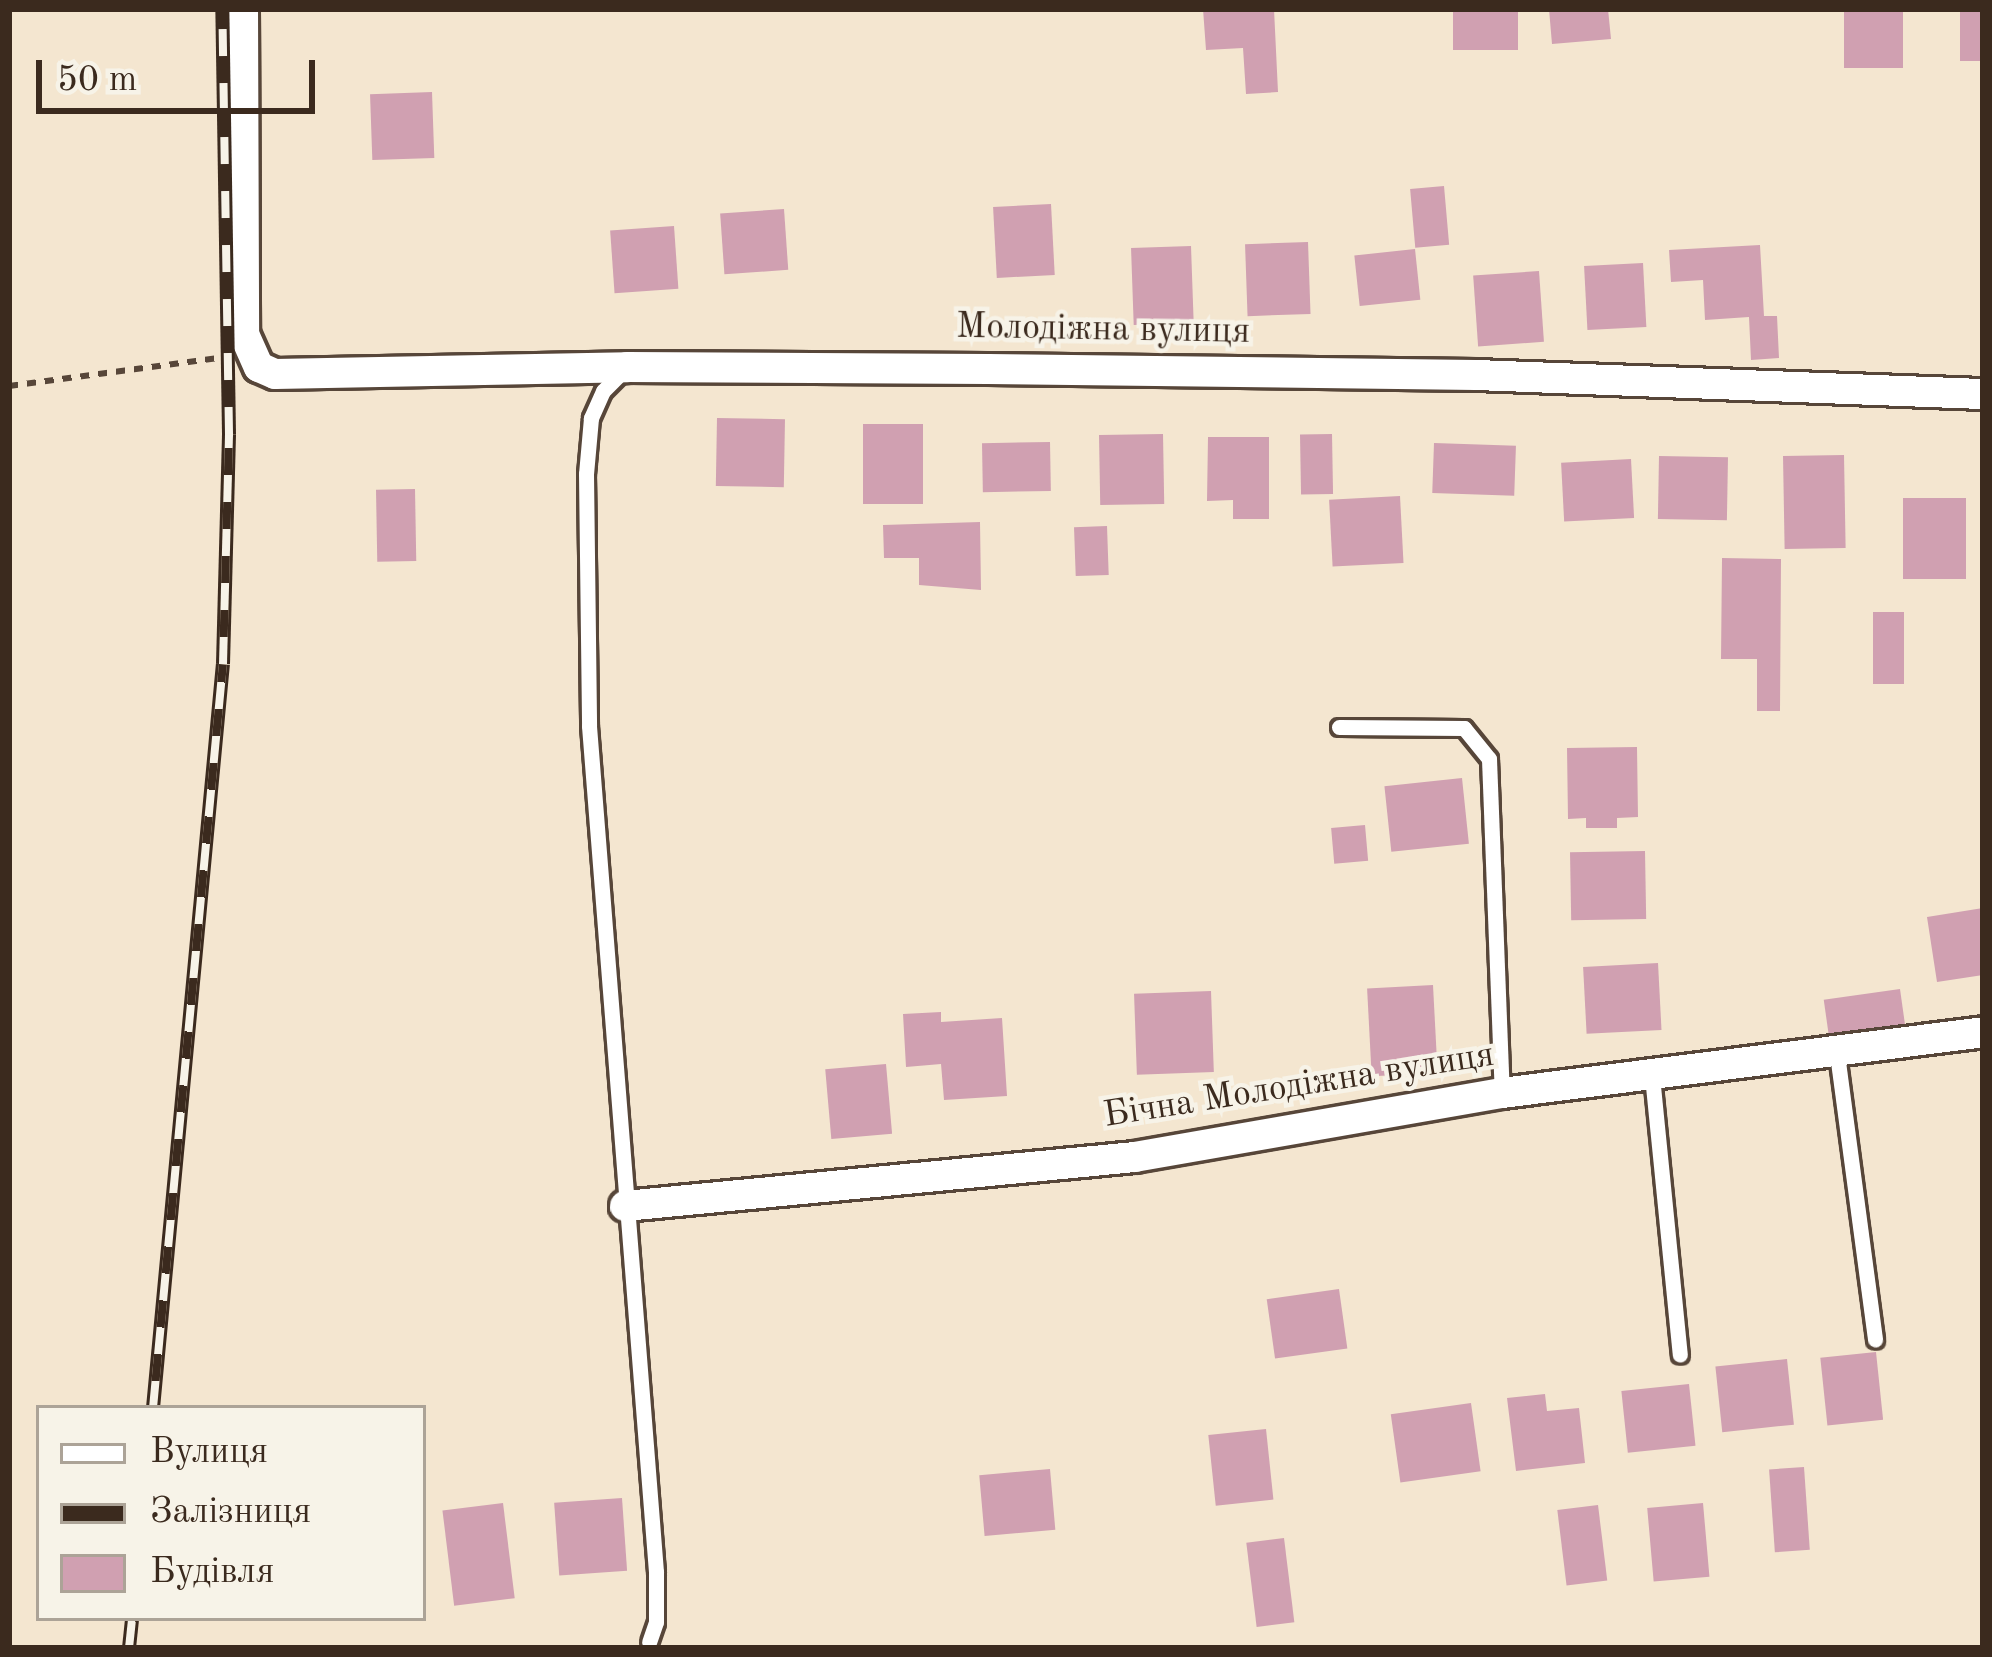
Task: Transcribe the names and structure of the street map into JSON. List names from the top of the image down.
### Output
{
  "streets": {
    "street": ["Молодіжна вулиця", "Бічна Молодіжна вулиця"]
  },
  "legend": ["Вулиця", "Залізниця", "Будівля"],
  "scale_bar": "50 m"
}
